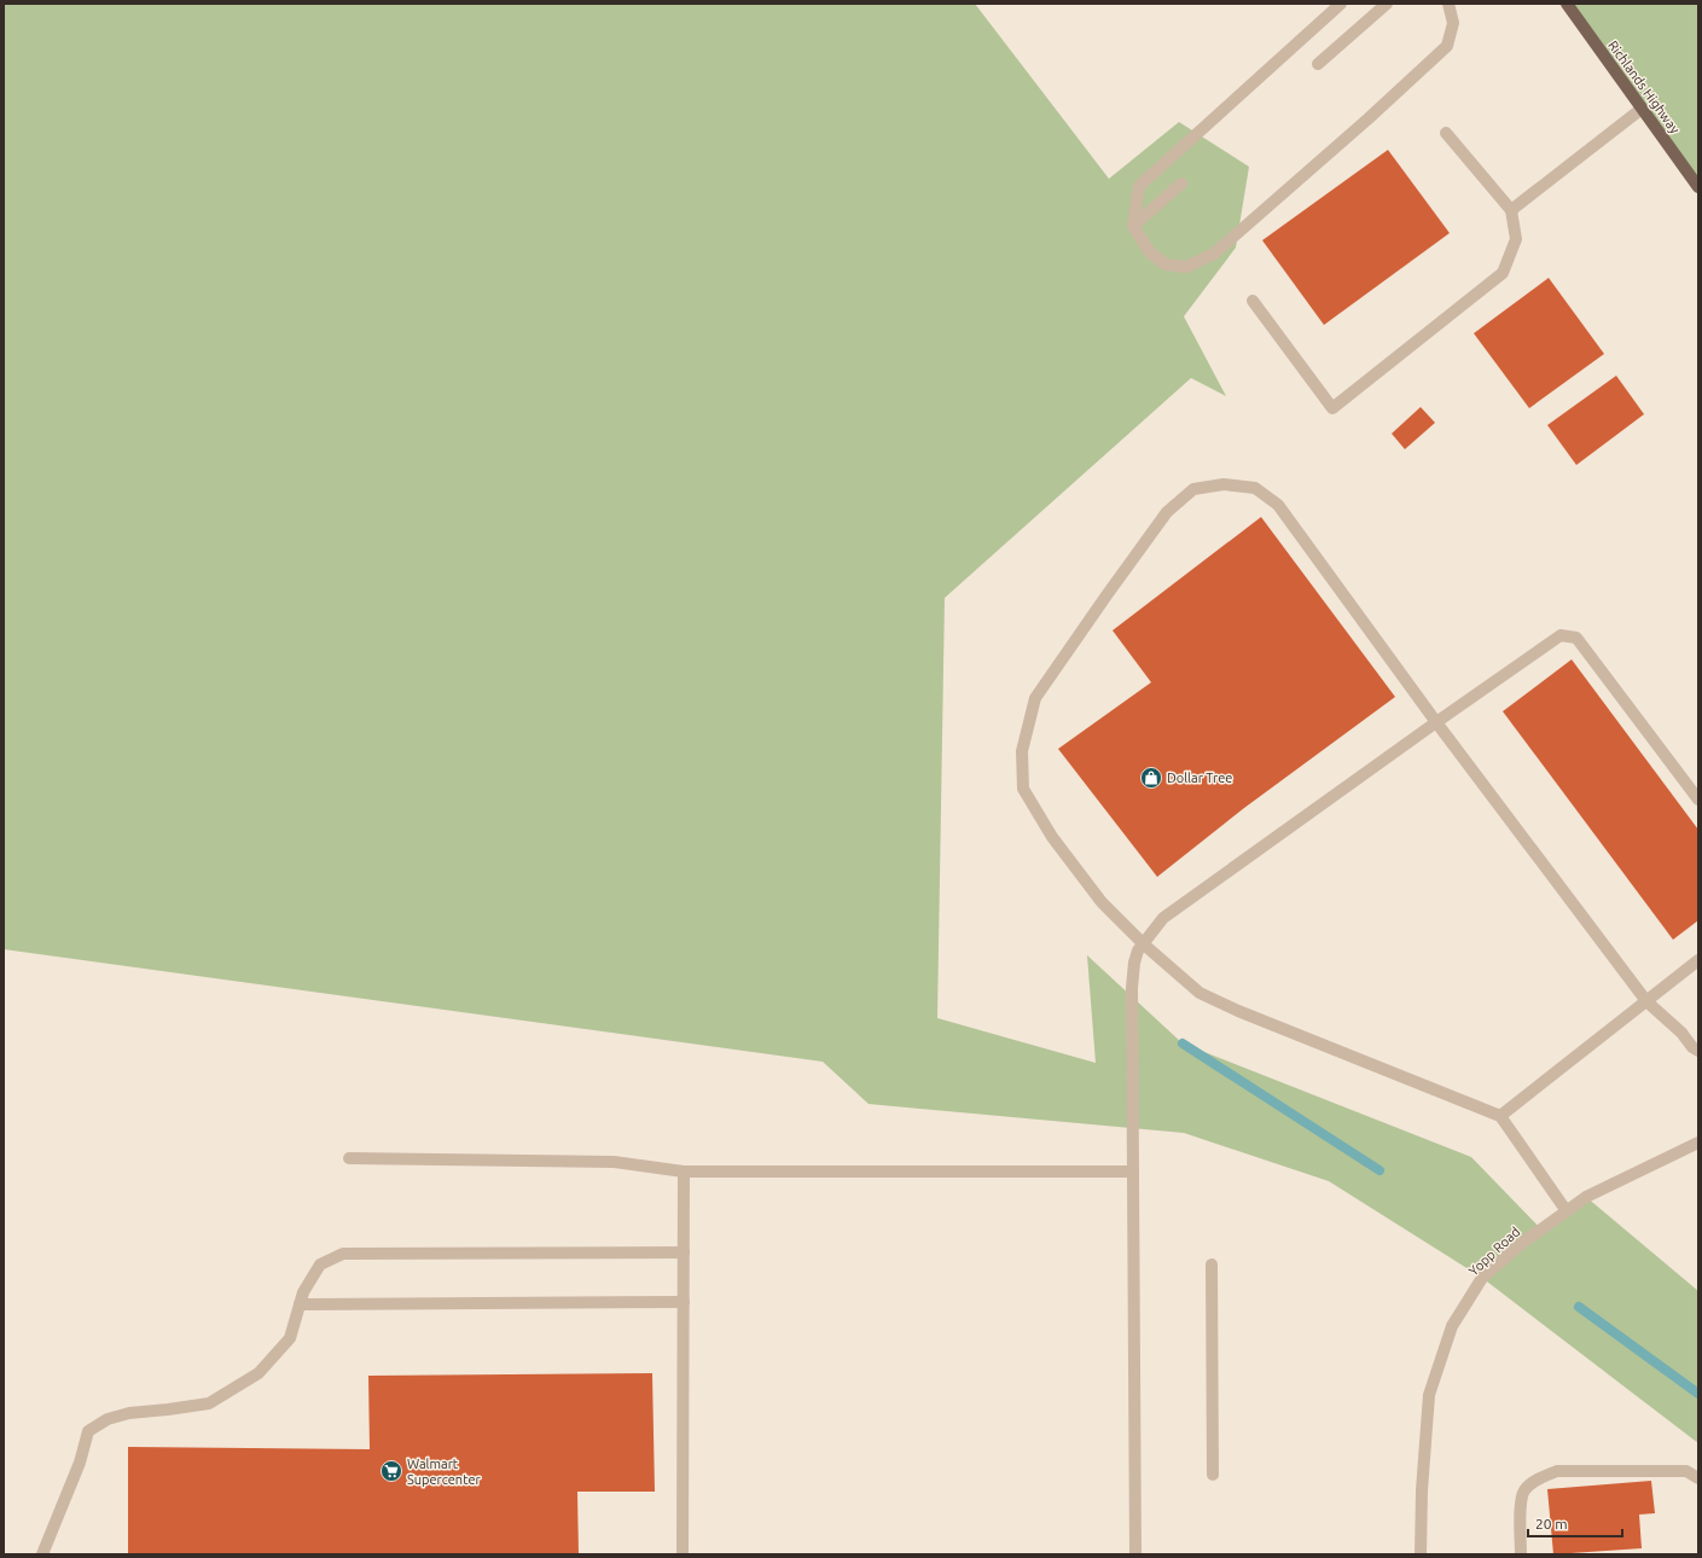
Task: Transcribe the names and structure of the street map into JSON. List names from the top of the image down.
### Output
{
  "streets": {
    "main road": ["Richlands Highway"],
    "street": ["Yopp Road"]
  },
  "places": {
    "shop": ["Dollar Tree"],
    "supermarket": ["Walmart Supercenter"]
  },
  "scale_bar": "20 m"
}
